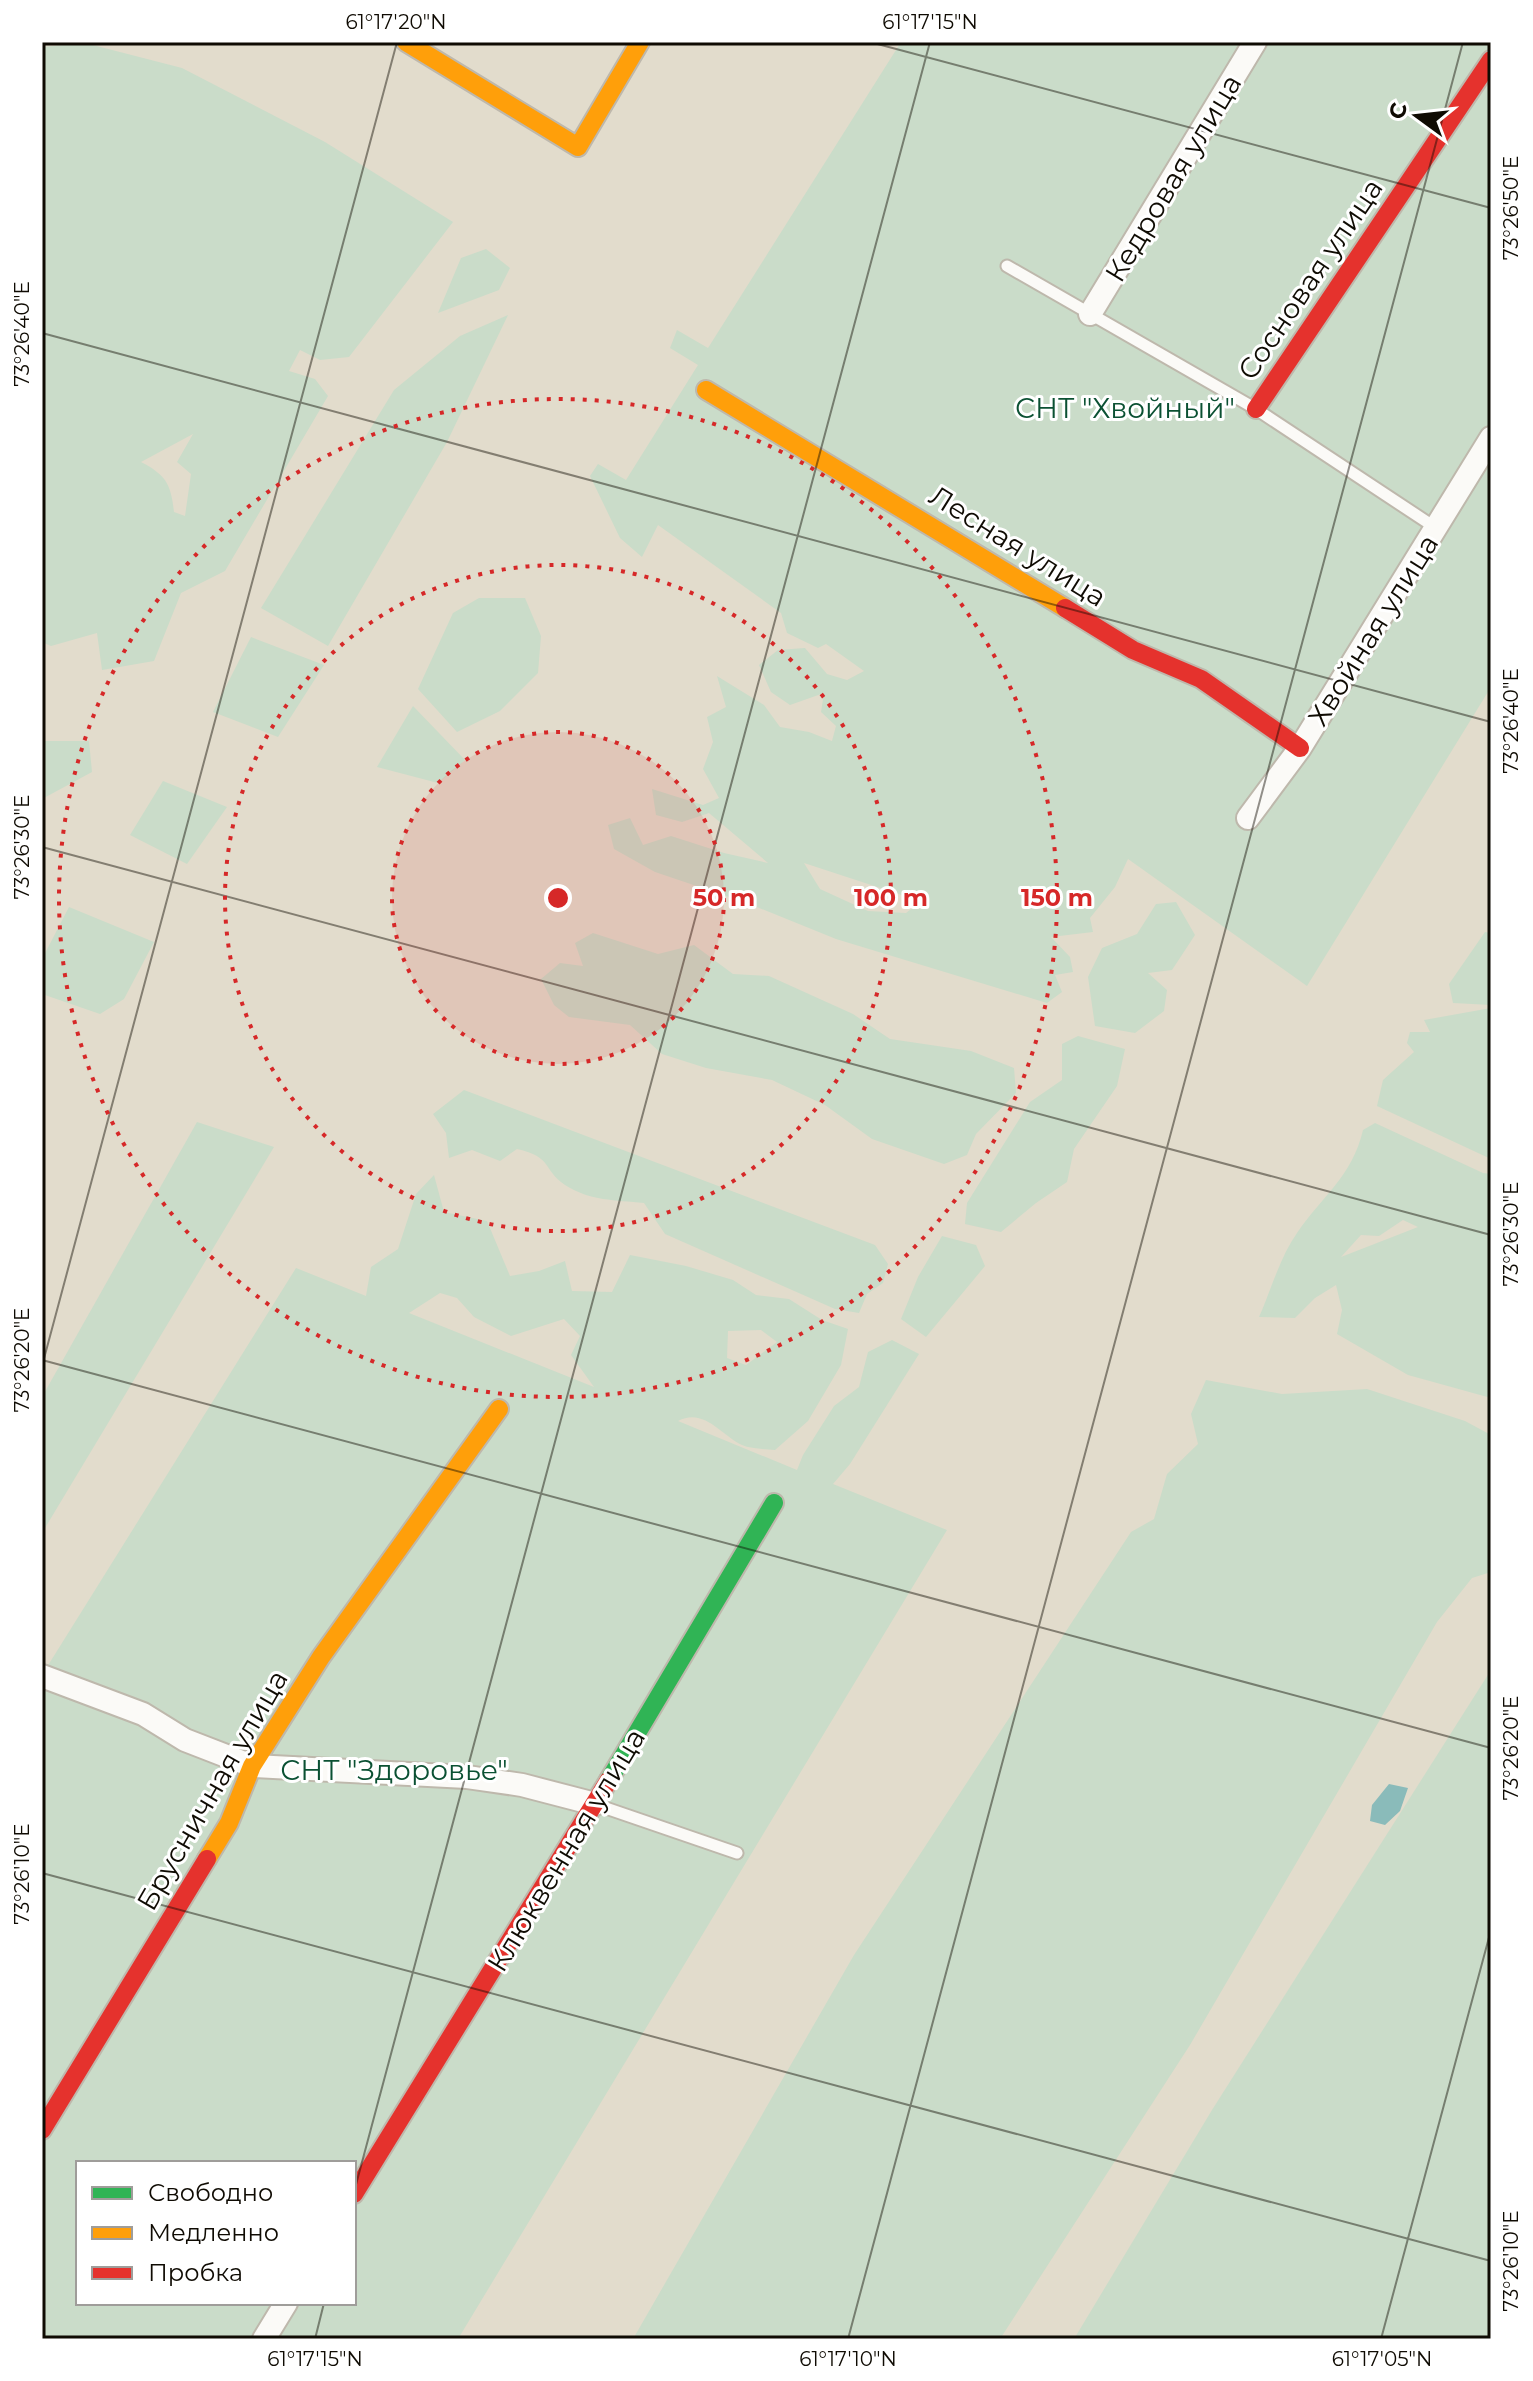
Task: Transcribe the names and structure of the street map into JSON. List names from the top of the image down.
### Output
{
  "streets": {
    "street": [
      "Кедровая улица",
      "Сосновая улица",
      "Лесная улица",
      "Хвойная улица",
      "Брусничная улица",
      "Клюквенная улица"
    ]
  },
  "crossings": [
    ["Лесная улица", "Хвойная улица"]
  ],
  "parks": ["СНТ \"Хвойный\"", "СНТ \"Здоровье\""],
  "legend": ["Свободно", "Медленно", "Пробка"],
  "north": "left",
  "coordinates": [
    "61°17'20\"N",
    "61°17'15\"N",
    "73°26'50\"E",
    "73°26'40\"E",
    "73°26'30\"E",
    "73°26'20\"E",
    "73°26'10\"E",
    "61°17'10\"N",
    "61°17'05\"N"
  ],
  "rings": ["50 m", "100 m", "150 m"]
}
